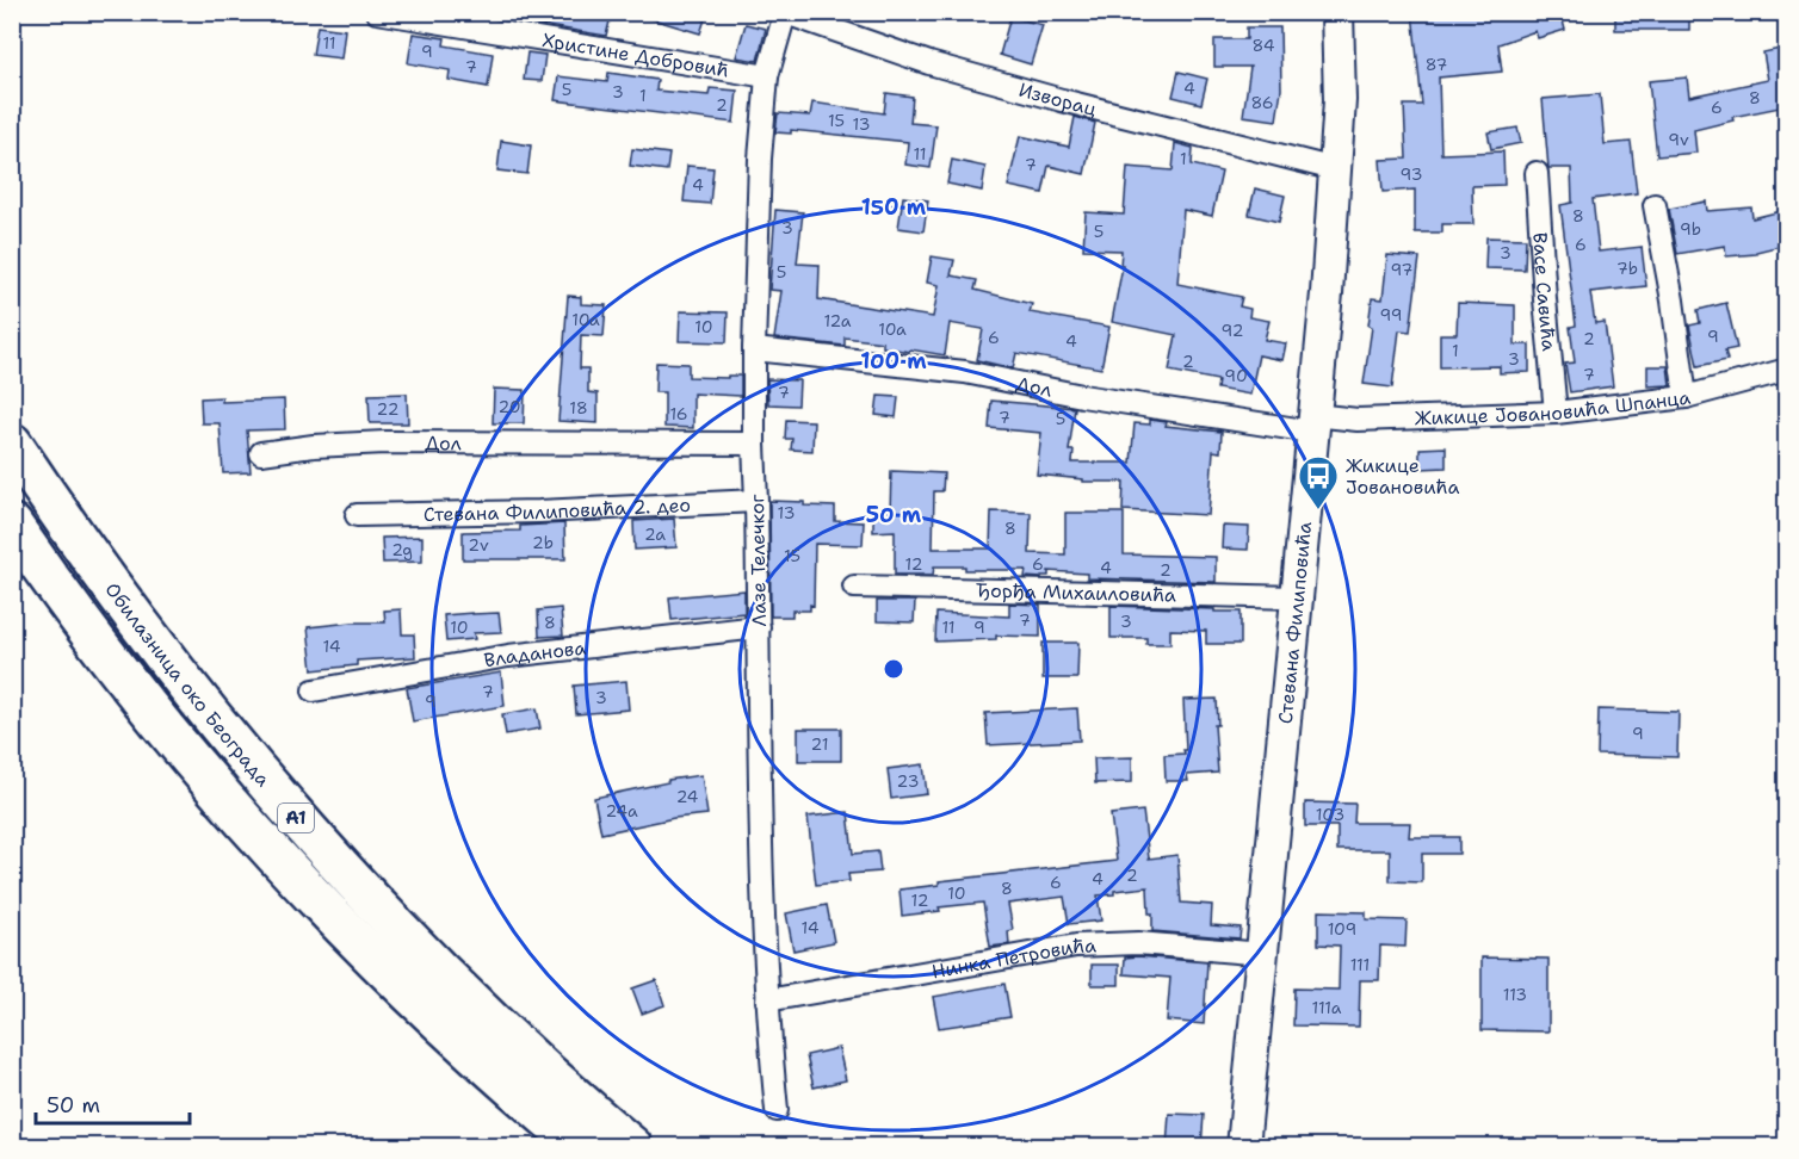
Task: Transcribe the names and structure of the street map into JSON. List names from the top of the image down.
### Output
{
  "streets": {
    "highway": ["Обилазница око Београда", "A1"],
    "main road": ["Стевана Филиповића"],
    "street": [
      "Христине Добровић",
      "Изворац",
      "Васе Савића",
      "Дол",
      "Жикице Јовановића Шпанца",
      "Стевана Филиповића 2. део",
      "Лазе Телечког",
      "Ђорђа Михаиловића",
      "Владанова",
      "Нинка Петровића"
    ]
  },
  "crossings": [
    ["Христине Добровић", "Лазе Телечког"],
    ["Изворац", "Лазе Телечког"],
    ["Изворац", "Стевана Филиповића"],
    ["Васе Савића", "Жикице Јовановића Шпанца"],
    ["Дол", "Жикице Јовановића Шпанца"],
    ["Дол", "Лазе Телечког"],
    ["Дол", "Стевана Филиповића"],
    ["Жикице Јовановића Шпанца", "Стевана Филиповића"],
    ["Стевана Филиповића 2. део", "Лазе Телечког"],
    ["Лазе Телечког", "Владанова"],
    ["Лазе Телечког", "Нинка Петровића"],
    ["Ђорђа Михаиловића", "Стевана Филиповића"],
    ["Стевана Филиповића", "Нинка Петровића"]
  ],
  "places": {
    "bus stop": ["Жикице Јовановића"]
  },
  "house_numbers": [
    "11",
    "84",
    "9",
    "87",
    "7",
    "4",
    "5",
    "3",
    "1",
    "8",
    "86",
    "2",
    "6",
    "15",
    "13",
    "9v",
    "11",
    "1",
    "7",
    "93",
    "4",
    "8",
    "3",
    "9b",
    "5",
    "6",
    "3",
    "7b",
    "97",
    "5",
    "99",
    "10a",
    "12a",
    "10",
    "10a",
    "92",
    "9",
    "6",
    "2",
    "4",
    "1",
    "3",
    "2",
    "7",
    "90",
    "7",
    "20",
    "18",
    "22",
    "16",
    "7",
    "5",
    "13",
    "8",
    "2a",
    "2b",
    "2v",
    "2g",
    "15",
    "12",
    "6",
    "4",
    "2",
    "7",
    "3",
    "8",
    "10",
    "11",
    "9",
    "14",
    "7",
    "3",
    "9",
    "9",
    "21",
    "23",
    "24",
    "24a",
    "103",
    "2",
    "4",
    "6",
    "8",
    "10",
    "12",
    "14",
    "109",
    "111",
    "113",
    "111a"
  ],
  "scale_bar": "50 m",
  "rings": ["150 m", "100 m", "50 m"]
}
